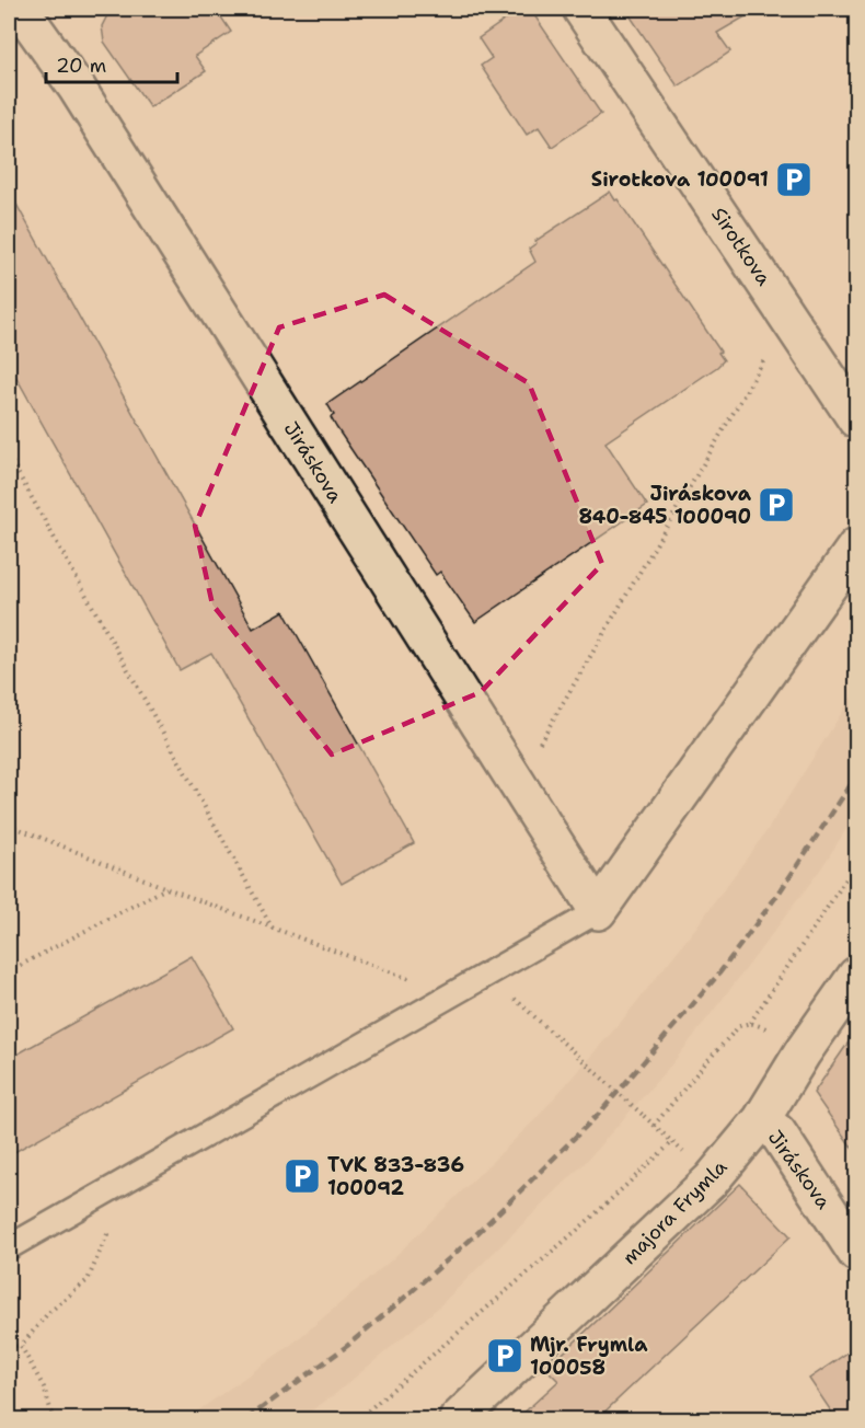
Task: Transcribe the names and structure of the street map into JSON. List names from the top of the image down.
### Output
{
  "streets": {
    "street": ["Sirotkova", "Jiráskova", "majora Frymla"]
  },
  "crossings": [
    ["Jiráskova", "majora Frymla"]
  ],
  "places": {
    "parking": [
      "Sirotkova 100091",
      "Jiráskova 840-845 100090",
      "TVK 833-836 100092",
      "Mjr. Frymla 100058"
    ]
  },
  "scale_bar": "20 m"
}
